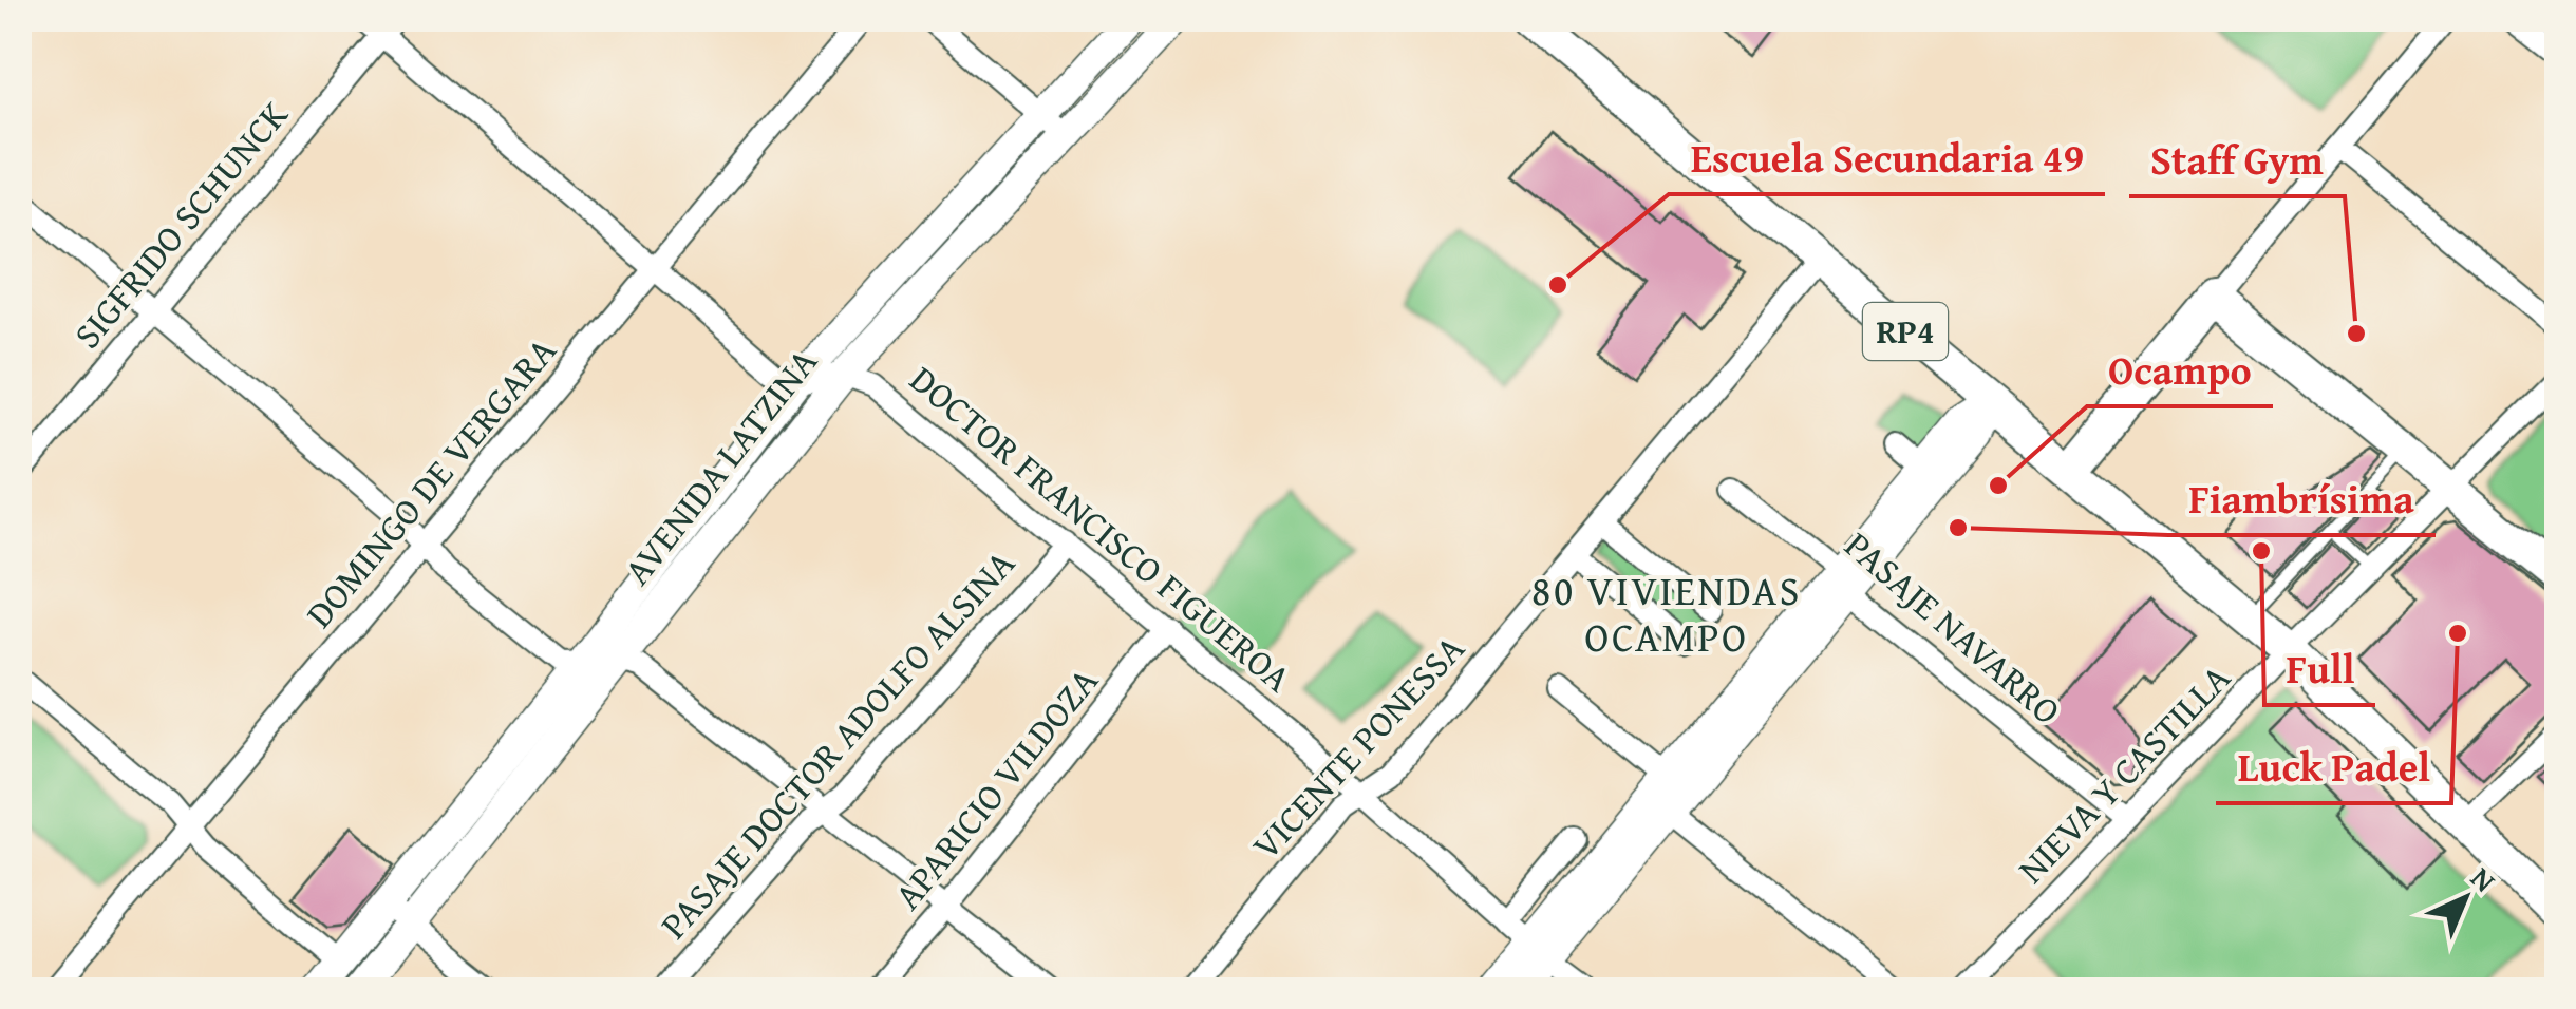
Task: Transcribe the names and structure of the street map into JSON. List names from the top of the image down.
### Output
{
  "streets": {
    "main road": ["RP4"],
    "street": [
      "SIGFRIDO SCHUNCK",
      "AVENIDA LATZINA",
      "DOMINGO DE VERGARA",
      "DOCTOR FRANCISCO FIGUEROA",
      "PASAJE NAVARRO",
      "PASAJE DOCTOR ADOLFO ALSINA",
      "VICENTE PONESSA",
      "NIEVA Y CASTILLA",
      "APARICIO VILDOZA"
    ]
  },
  "crossings": [
    ["RP4", "VICENTE PONESSA"],
    ["RP4", "NIEVA Y CASTILLA"],
    ["AVENIDA LATZINA", "DOCTOR FRANCISCO FIGUEROA"],
    ["DOCTOR FRANCISCO FIGUEROA", "PASAJE DOCTOR ADOLFO ALSINA"],
    ["DOCTOR FRANCISCO FIGUEROA", "VICENTE PONESSA"],
    ["DOCTOR FRANCISCO FIGUEROA", "APARICIO VILDOZA"],
    ["PASAJE NAVARRO", "NIEVA Y CASTILLA"]
  ],
  "districts": ["80 VIVIENDAS OCAMPO"],
  "places": [
    "Escuela Secundaria 49",
    "Staff Gym",
    "Ocampo",
    "Fiambrísima",
    "Full",
    "Luck Padel"
  ],
  "north": "top right"
}
